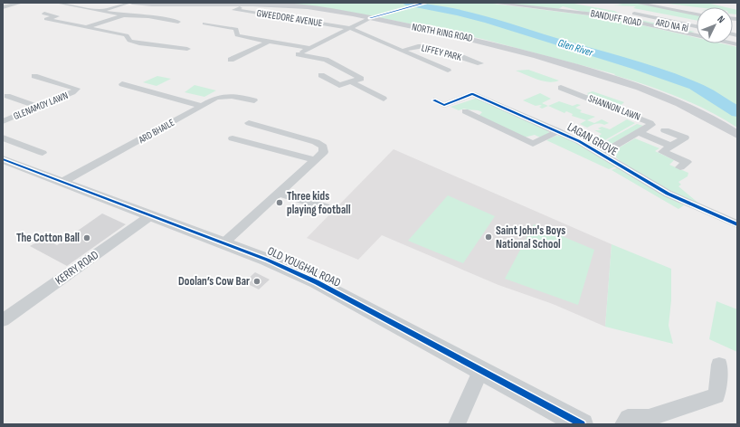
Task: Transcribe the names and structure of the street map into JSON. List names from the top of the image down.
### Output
{
  "streets": {
    "main road": ["NORTH RING ROAD"],
    "street": [
      "GWEEDORE AVENUE",
      "BANDUFF ROAD",
      "ARD NA RÍ",
      "LIFFEY PARK",
      "GLENAMOY LAWN",
      "SHANNON LAWN",
      "ARD BHAILE",
      "LAGAN GROVE",
      "OLD YOUGHAL ROAD",
      "KERRY ROAD"
    ]
  },
  "crossings": [
    ["GWEEDORE AVENUE", "LIFFEY PARK"],
    ["SHANNON LAWN", "LAGAN GROVE"],
    ["ARD BHAILE", "OLD YOUGHAL ROAD"],
    ["OLD YOUGHAL ROAD", "KERRY ROAD"]
  ],
  "water": ["Glen River"],
  "places": [
    "Three kids playing football",
    "Saint John's Boys National School",
    "The Cotton Ball",
    "Doolan’s Cow Bar"
  ],
  "north": "top right"
}
